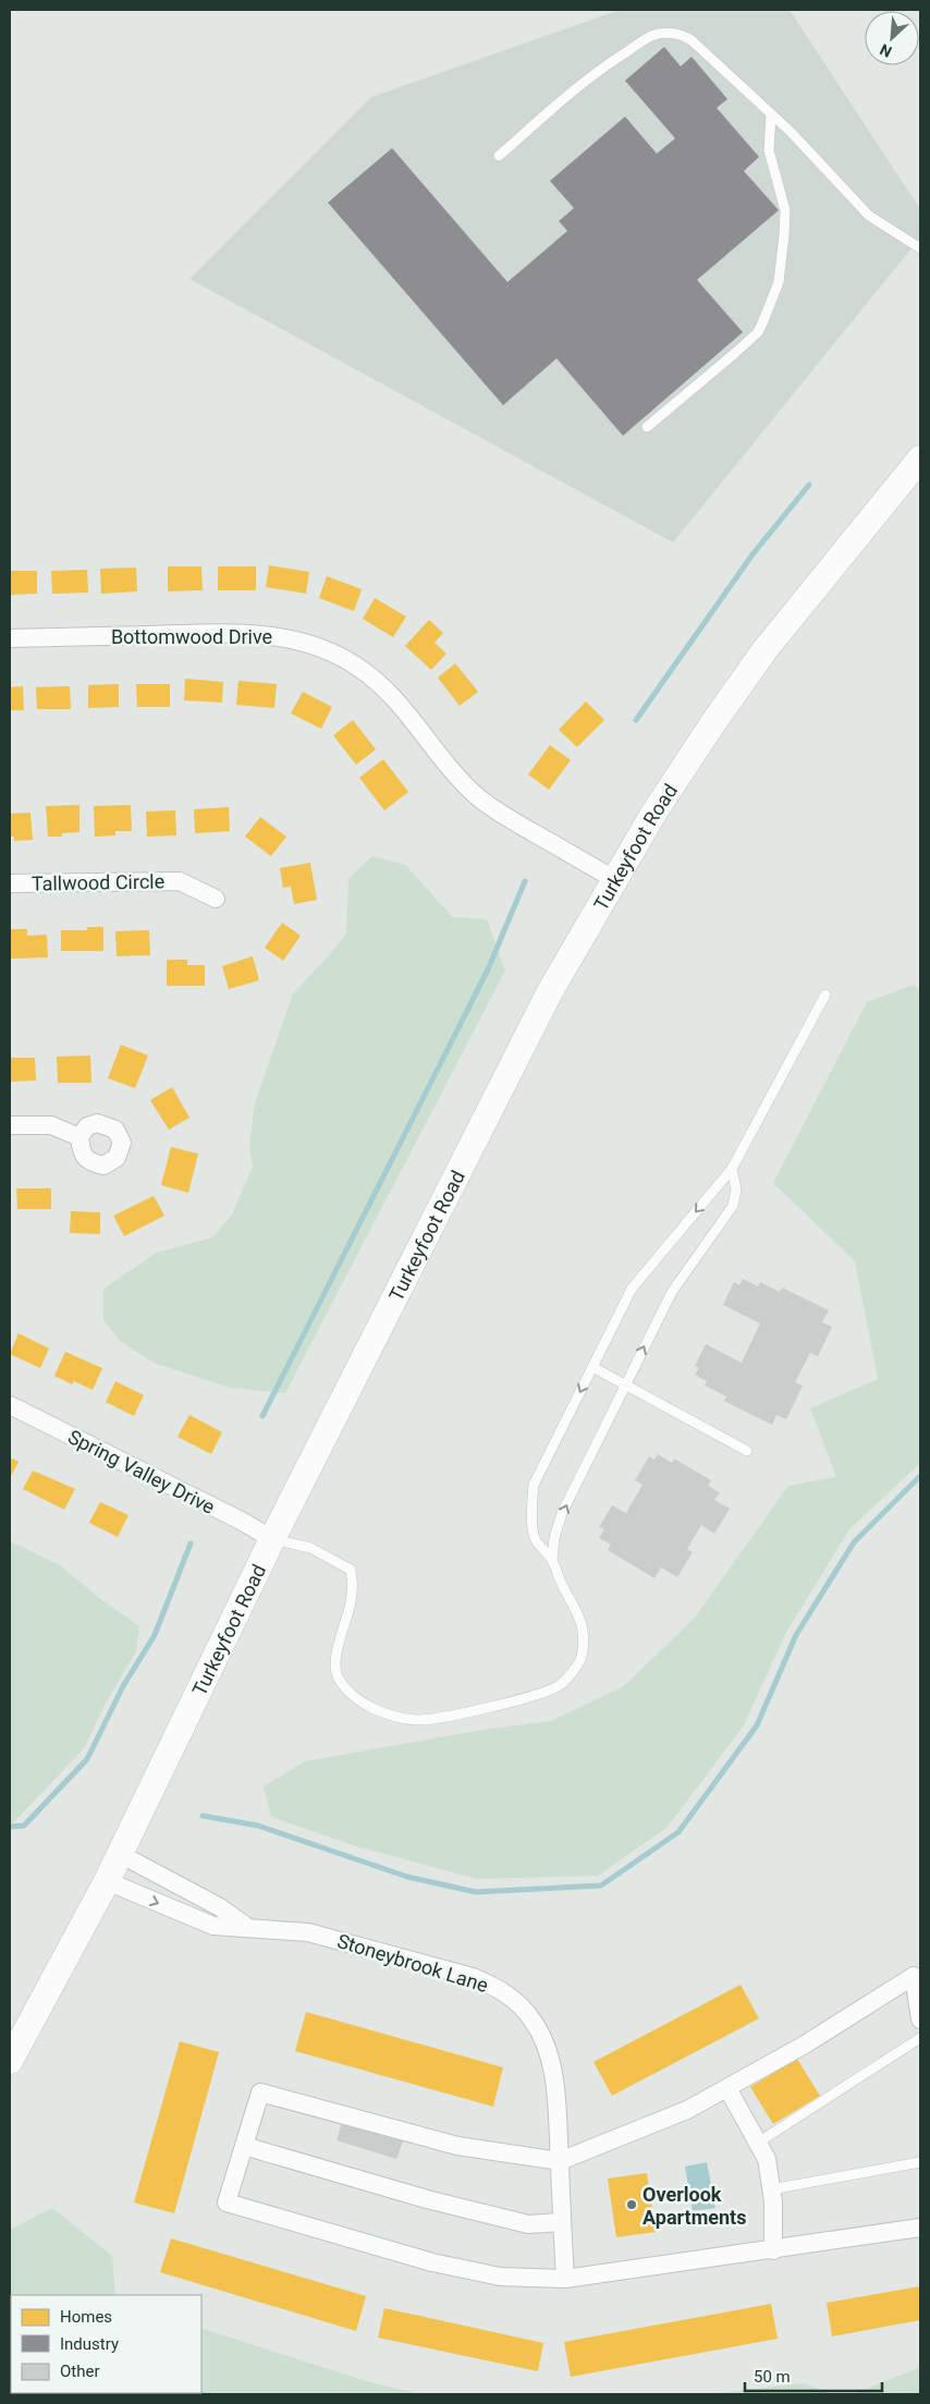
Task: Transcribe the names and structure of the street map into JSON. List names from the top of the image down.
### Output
{
  "streets": {
    "main road": ["Turkeyfoot Road"],
    "street": [
      "Bottomwood Drive",
      "Tallwood Circle",
      "Spring Valley Drive",
      "Stoneybrook Lane"
    ]
  },
  "crossings": [
    ["Bottomwood Drive", "Turkeyfoot Road"],
    ["Turkeyfoot Road", "Spring Valley Drive"],
    ["Turkeyfoot Road", "Stoneybrook Lane"]
  ],
  "places": ["Overlook Apartments"],
  "legend": ["Homes", "Industry", "Other"],
  "scale_bar": "50 m",
  "north": "bottom left"
}
